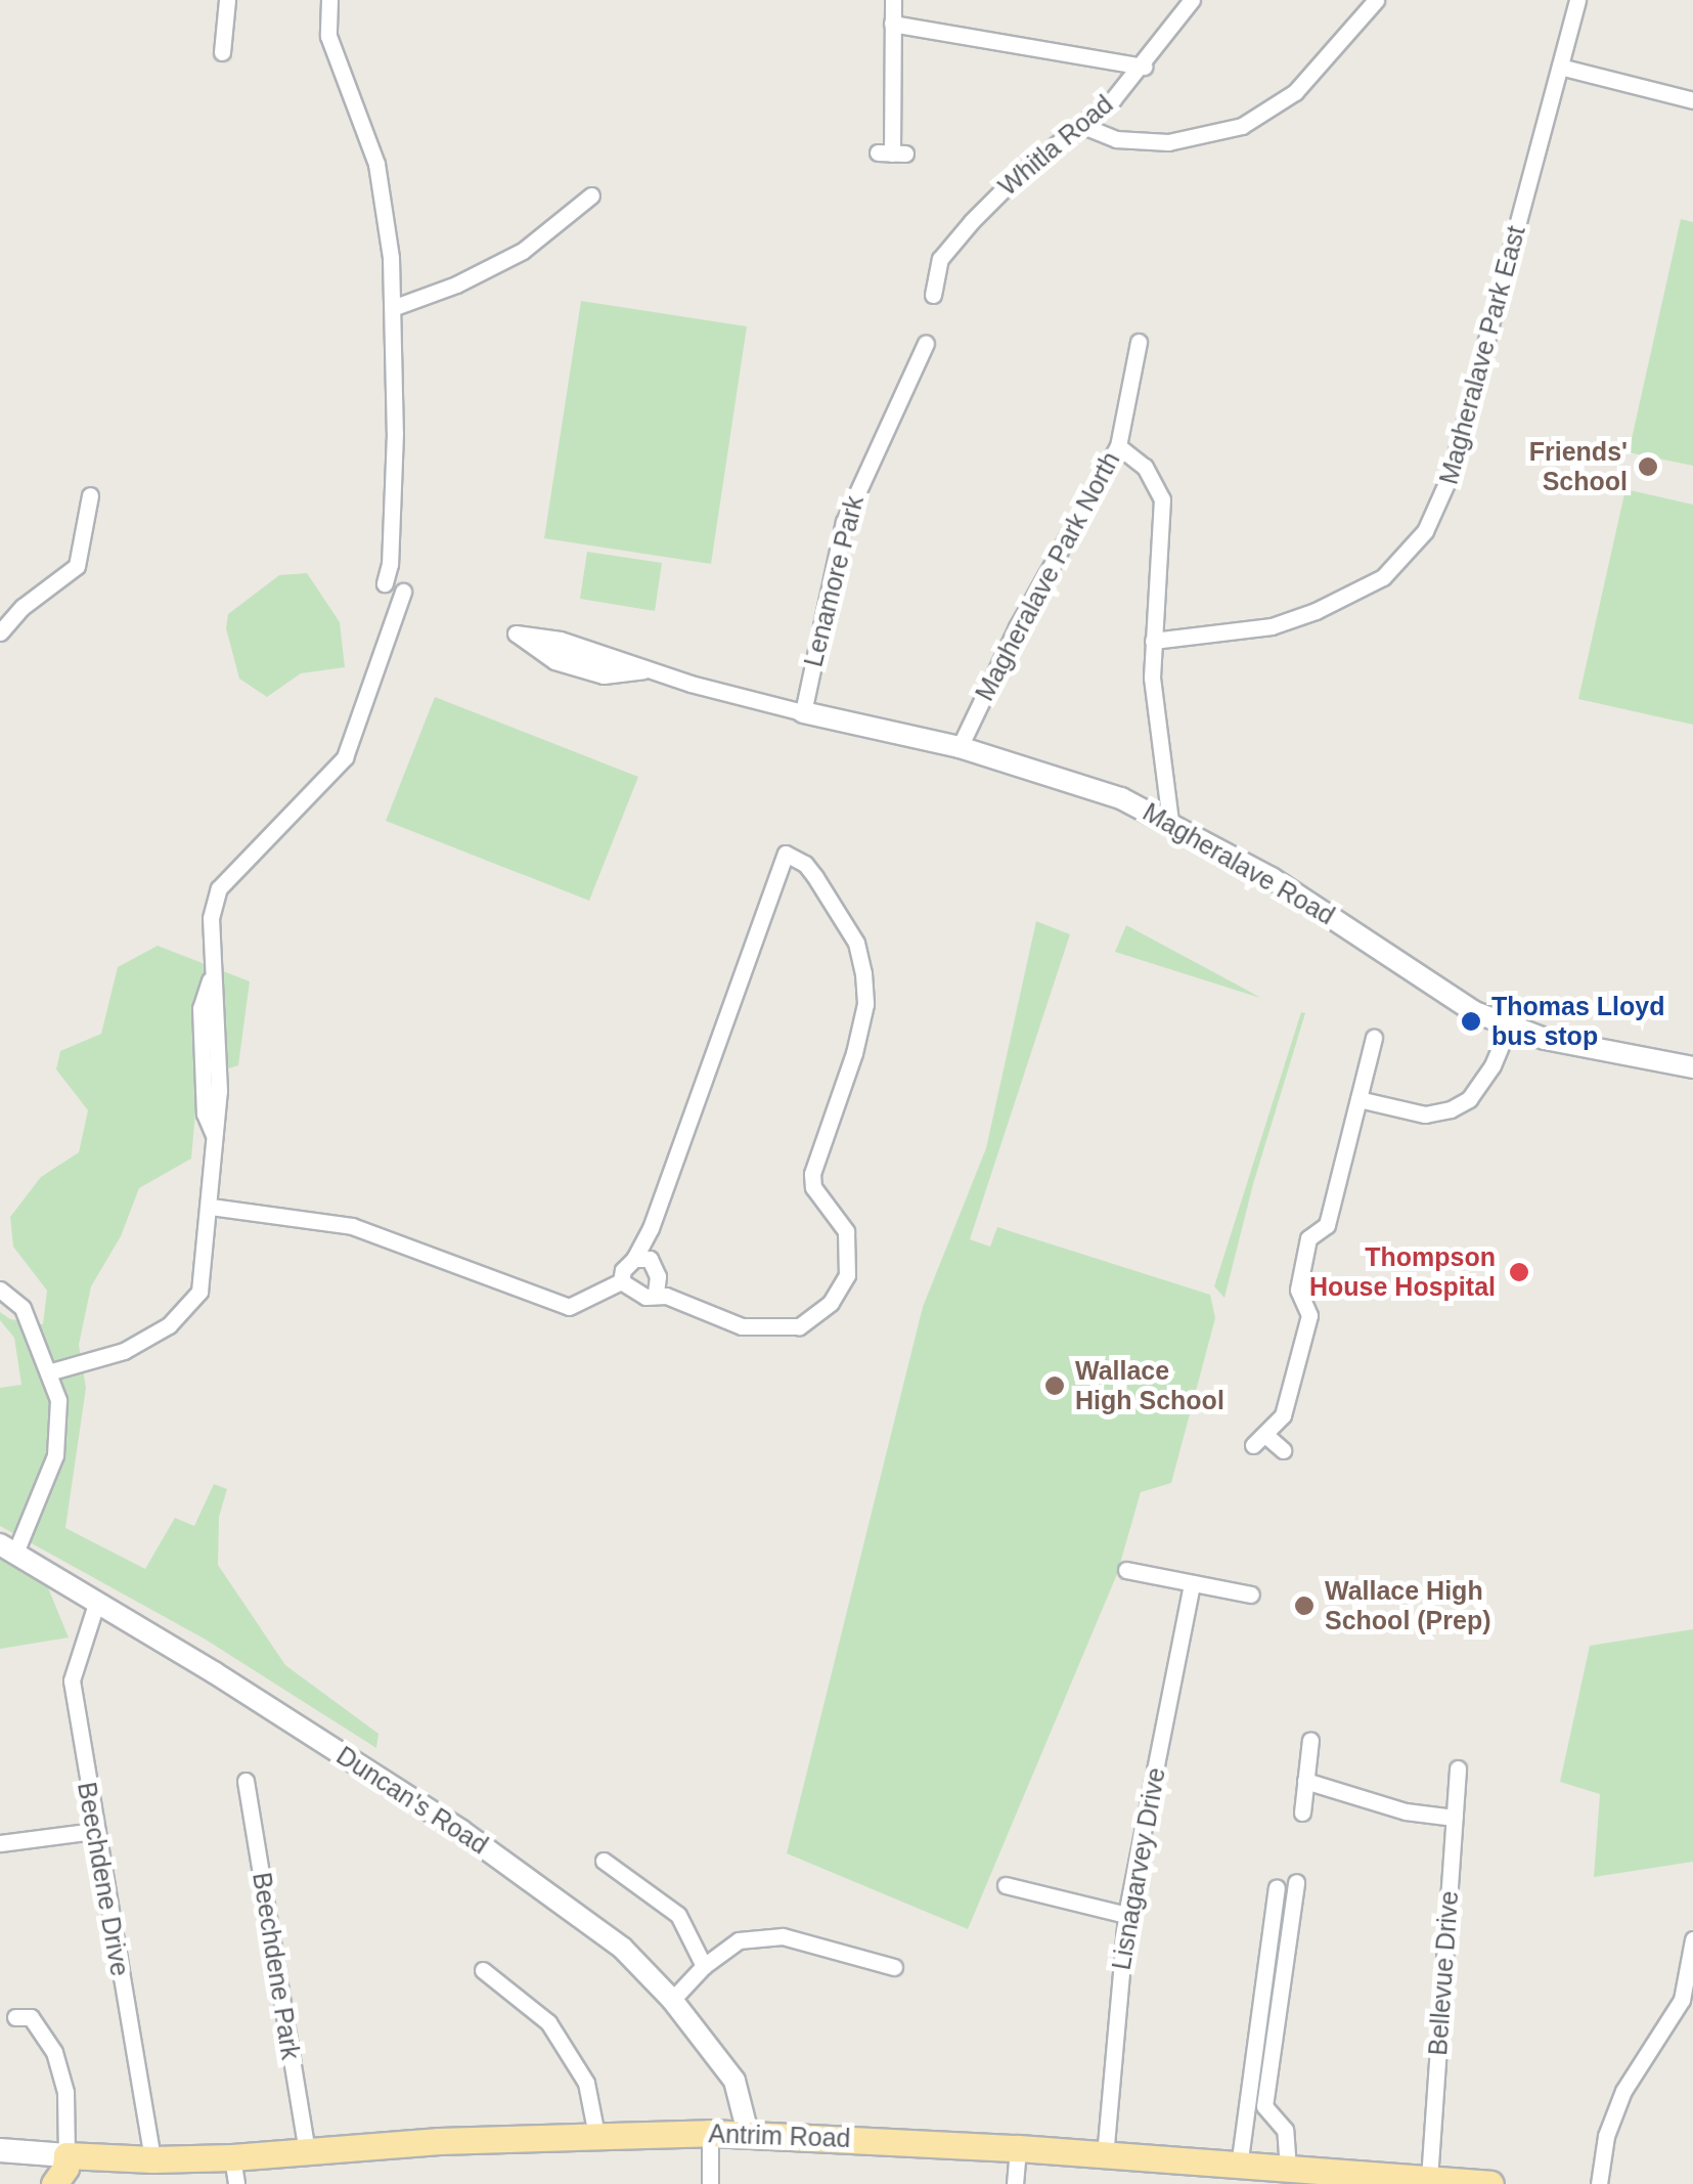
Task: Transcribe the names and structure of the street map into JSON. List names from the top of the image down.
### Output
{
  "streets": {
    "main road": ["Antrim Road"],
    "street": [
      "Whitla Road",
      "Magheralave Park East",
      "Magheralave Park North",
      "Lenamore Park",
      "Magheralave Road",
      "Duncan's Road",
      "Lisnagarvey Drive",
      "Beechdene Drive",
      "Beechdene Park",
      "Bellevue Drive"
    ]
  },
  "crossings": [
    ["Magheralave Park North", "Magheralave Road"],
    ["Lenamore Park", "Magheralave Road"],
    ["Duncan's Road", "Beechdene Drive"],
    ["Duncan's Road", "Antrim Road"],
    ["Lisnagarvey Drive", "Antrim Road"],
    ["Beechdene Drive", "Antrim Road"],
    ["Beechdene Park", "Antrim Road"],
    ["Bellevue Drive", "Antrim Road"]
  ],
  "places": [
    "Friends' School",
    "Thomas Lloyd bus stop",
    "Thompson House Hospital",
    "Wallace High School",
    "Wallace High School (Prep)"
  ]
}
